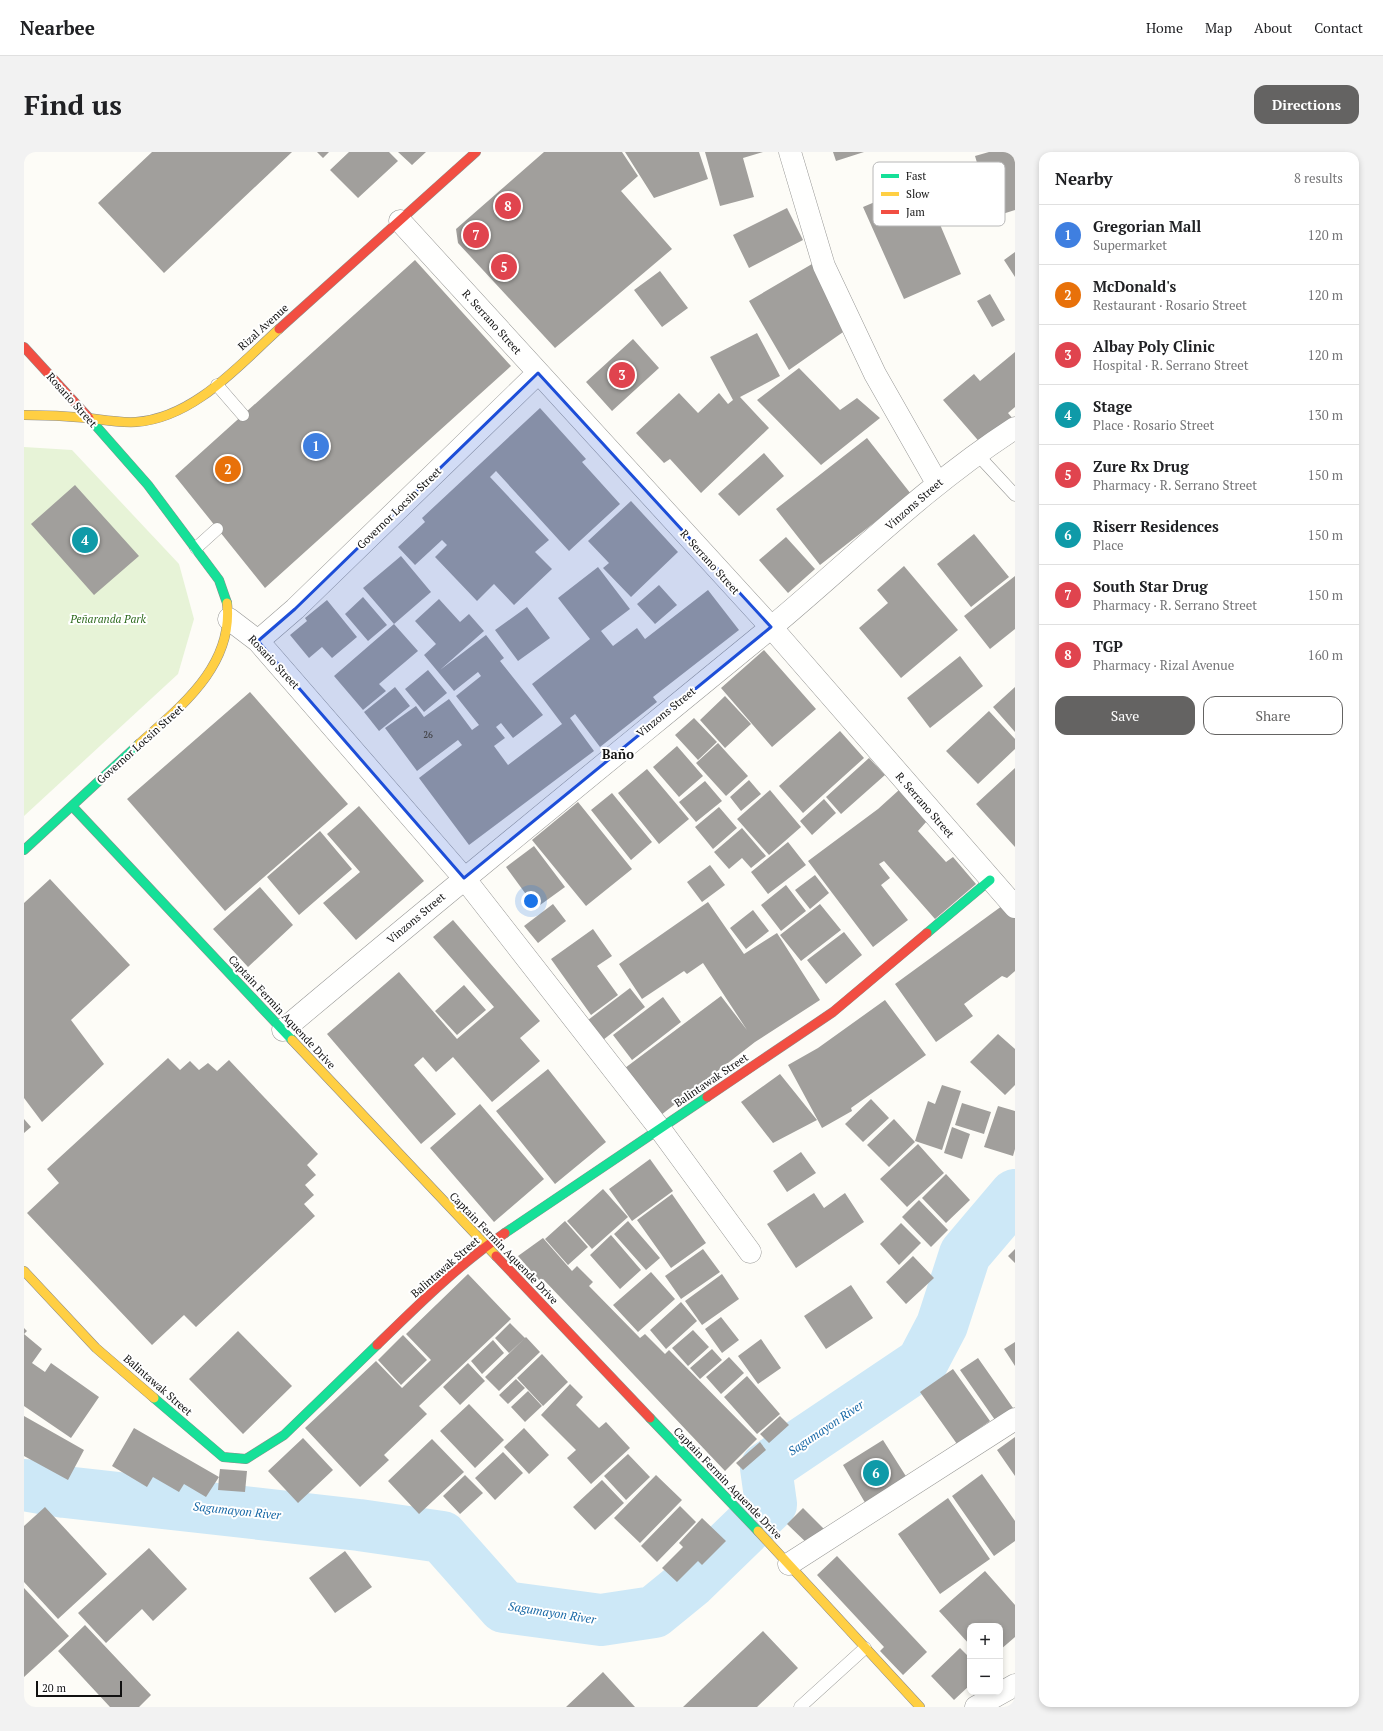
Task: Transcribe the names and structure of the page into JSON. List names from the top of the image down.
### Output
{
  "streets": {
    "main road": [
      "Rizal Avenue",
      "Rosario Street",
      "Governor Locsin Street",
      "Captain Fermin Aquende Drive",
      "Balintawak Street"
    ],
    "street": ["R. Serrano Street", "Vinzons Street"]
  },
  "crossings": [
    ["R. Serrano Street", "Rizal Avenue"],
    ["R. Serrano Street", "Vinzons Street"],
    ["R. Serrano Street", "Governor Locsin Street"],
    ["R. Serrano Street", "Balintawak Street"],
    ["Rizal Avenue", "Rosario Street"],
    ["Rosario Street", "Vinzons Street"],
    ["Rosario Street", "Governor Locsin Street"],
    ["Rosario Street", "Balintawak Street"],
    ["Vinzons Street", "Captain Fermin Aquende Drive"],
    ["Governor Locsin Street", "Captain Fermin Aquende Drive"],
    ["Captain Fermin Aquende Drive", "Balintawak Street"]
  ],
  "districts": ["Baño"],
  "water": ["Sagumayon River"],
  "parks": ["Peñaranda Park"],
  "house_numbers": ["26"],
  "legend": ["Fast", "Slow", "Jam"],
  "scale_bar": "20 m",
  "page": {
    "header": "Nearbee",
    "nav": [
      "Home",
      "Map",
      "About",
      "Contact"
    ],
    "buttons": [
      "Directions",
      ["Save", "Share"]
    ],
    "title": "Find us",
    "heading": ["Nearby", "8 results"],
    "pins": [
      "8",
      "7",
      "5",
      "3",
      "1",
      "2",
      "4",
      "6"
    ],
    "list": [
      {
        "mark": "1",
        "name": "Gregorian Mall",
        "note": "Supermarket",
        "value": "120 m"
      },
      {
        "mark": "2",
        "name": "McDonald's",
        "note": "Restaurant · Rosario Street",
        "value": "120 m"
      },
      {
        "mark": "3",
        "name": "Albay Poly Clinic",
        "note": "Hospital · R. Serrano Street",
        "value": "120 m"
      },
      {
        "mark": "4",
        "name": "Stage",
        "note": "Place · Rosario Street",
        "value": "130 m"
      },
      {
        "mark": "5",
        "name": "Zure Rx Drug",
        "note": "Pharmacy · R. Serrano Street",
        "value": "150 m"
      },
      {
        "mark": "6",
        "name": "Riserr Residences",
        "note": "Place",
        "value": "150 m"
      },
      {
        "mark": "7",
        "name": "South Star Drug",
        "note": "Pharmacy · R. Serrano Street",
        "value": "150 m"
      },
      {
        "mark": "8",
        "name": "TGP",
        "note": "Pharmacy · Rizal Avenue",
        "value": "160 m"
      }
    ],
    "map_buttons": ["+", "−"],
    "scale": "20 m"
  }
}
